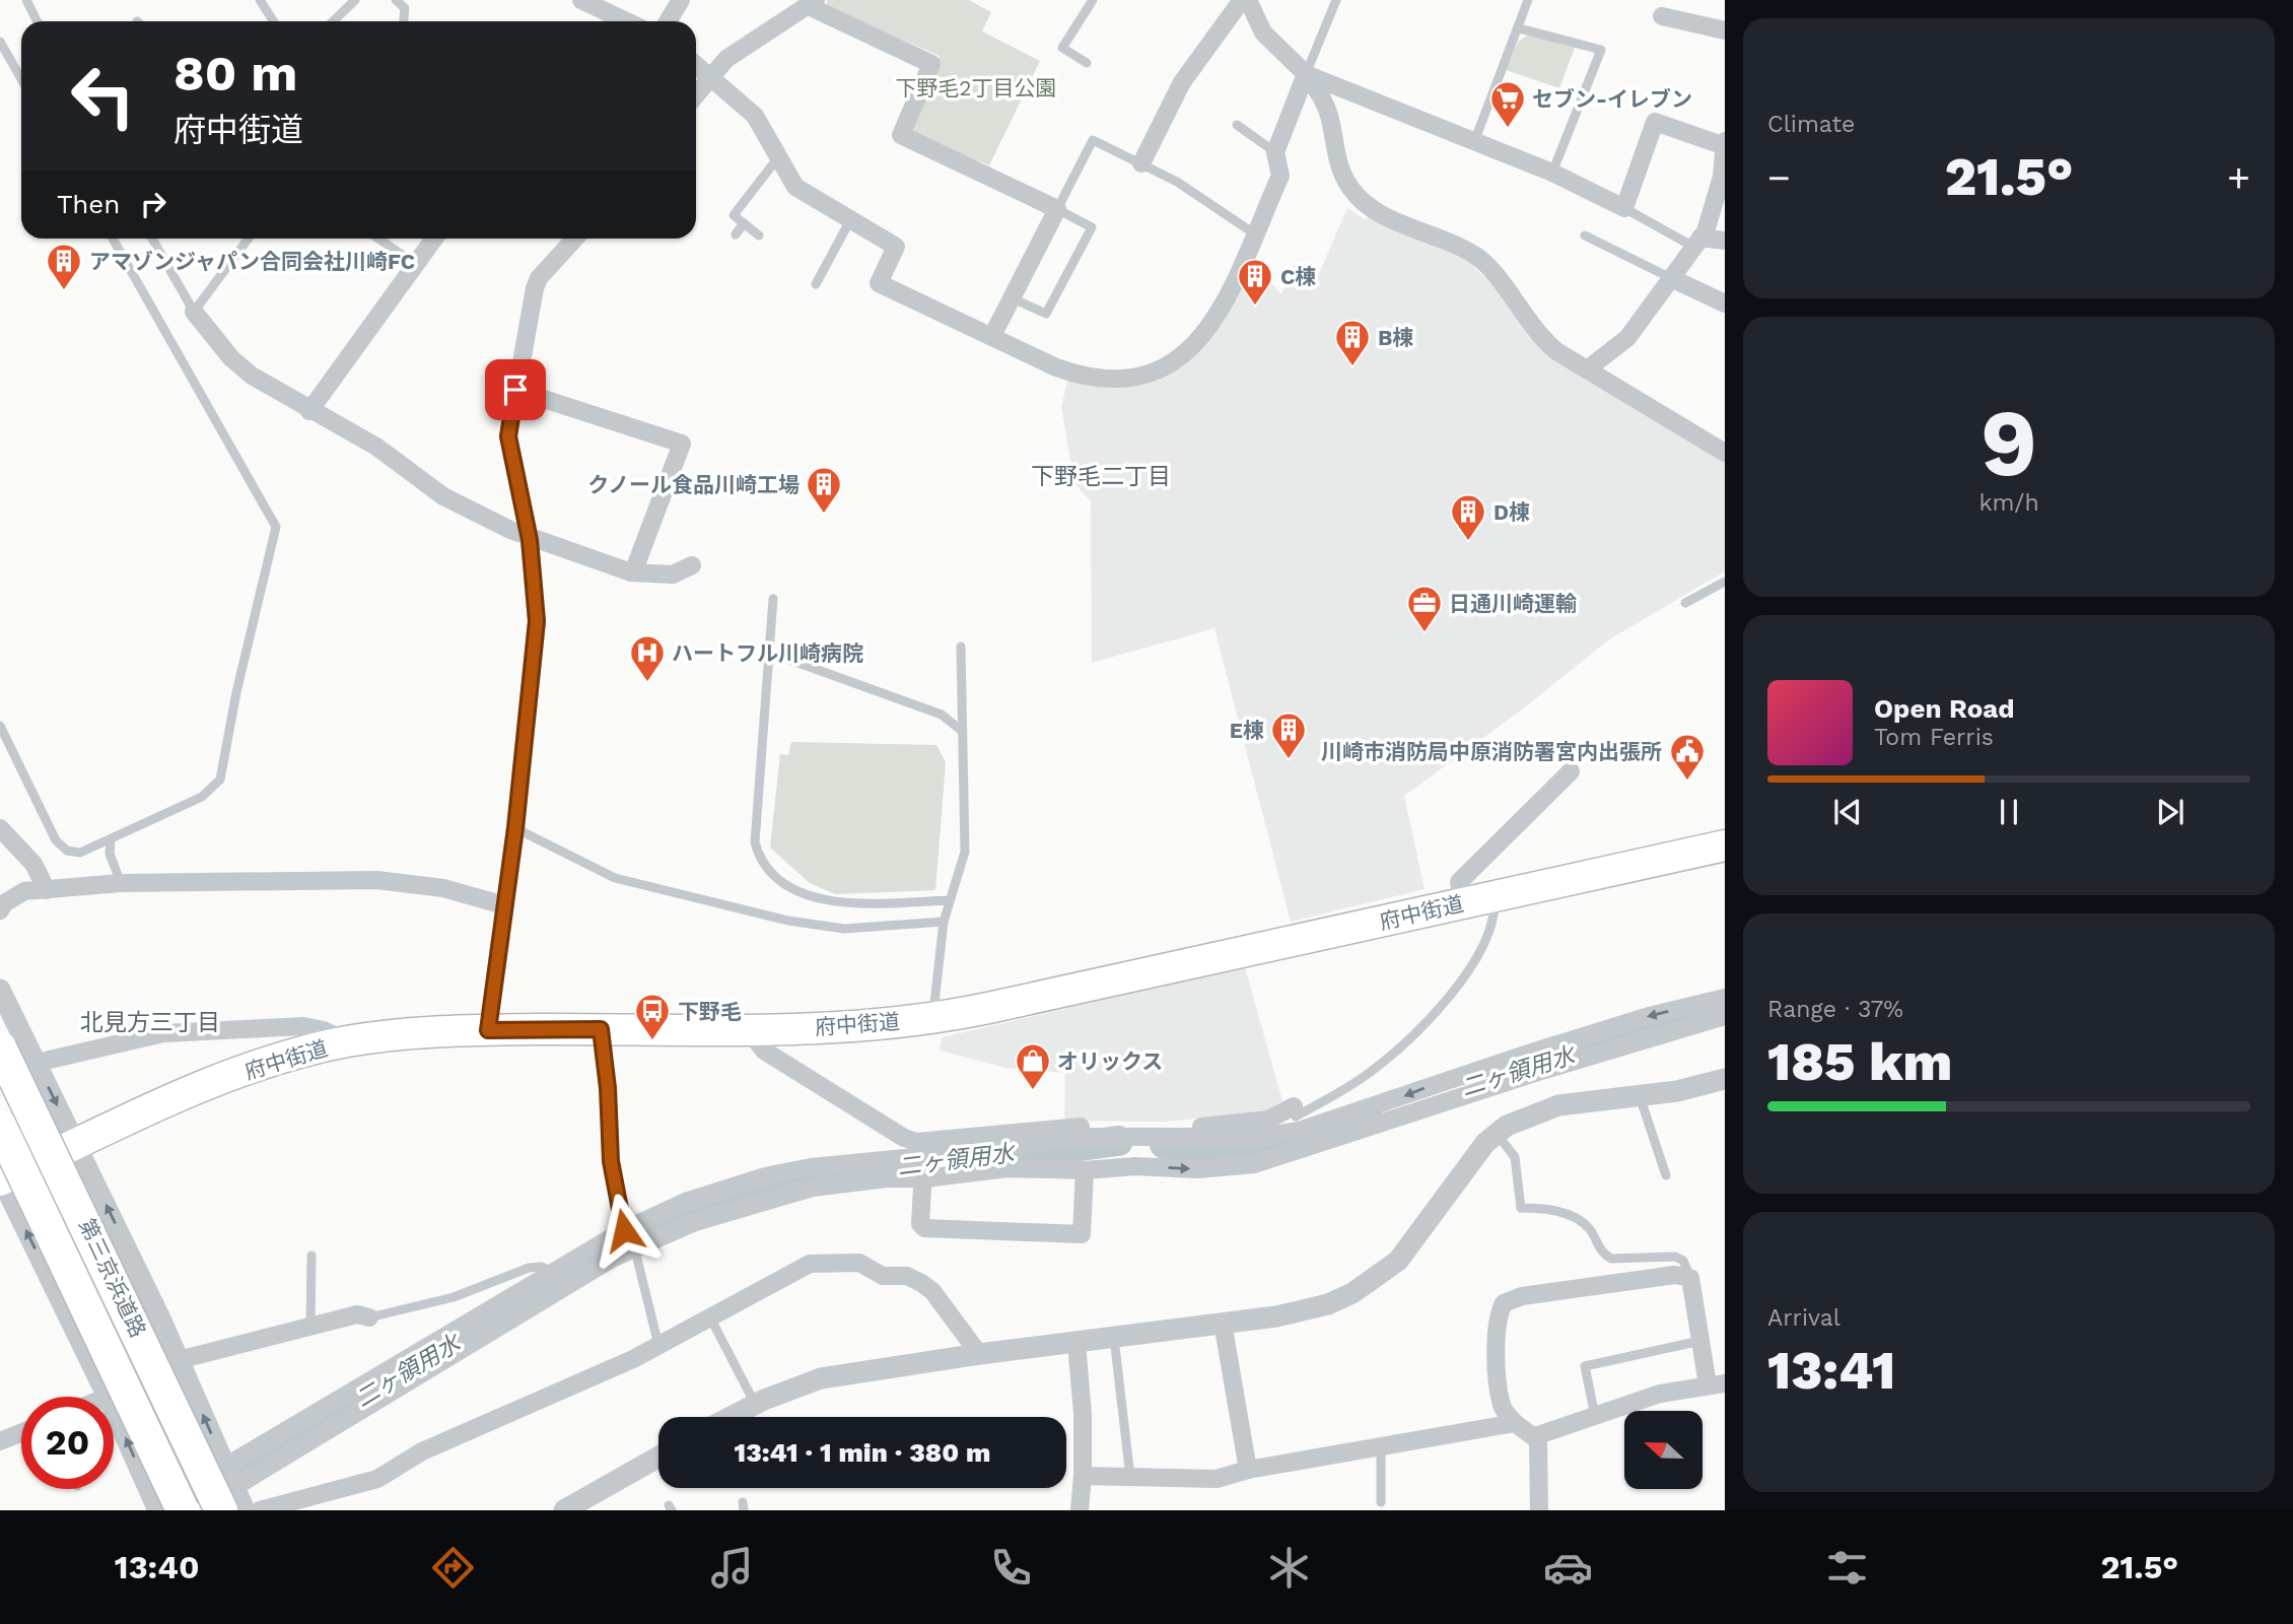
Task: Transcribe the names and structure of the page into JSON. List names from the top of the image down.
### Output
{
  "streets": {
    "highway": ["府中街道", "第三京浜道路"]
  },
  "districts": ["下野毛二丁目", "北見方三丁目"],
  "water": ["二ヶ領用水"],
  "parks": ["下野毛2丁目公園"],
  "places": {
    "supermarket": ["セブン-イレブン"],
    "building": [
      "アマゾンジャパン合同会社川崎FC",
      "C棟",
      "B棟",
      "クノール食品川崎工場",
      "D棟",
      "E棟"
    ],
    "office": ["日通川崎運輸"],
    "hospital": ["ハートフル川崎病院"],
    "public building": ["川崎市消防局中原消防署宮内出張所"],
    "bus stop": ["下野毛"],
    "shop": ["オリックス"]
  },
  "north": "left",
  "page": {
    "tile": [
      "Climate",
      ["9", "km/h"],
      ["Range · 37%", "185 km"],
      ["Arrival", "13:41"]
    ],
    "turn": ["80 m", "府中街道"],
    "heat": ["−", "21.5°", "+"],
    "then": "Then",
    "song": ["Open Road", "Tom Ferris"],
    "limit": "20",
    "trip": "13:41 · 1 min · 380 m",
    "tabs": ["13:40", "21.5°"]
  }
}
